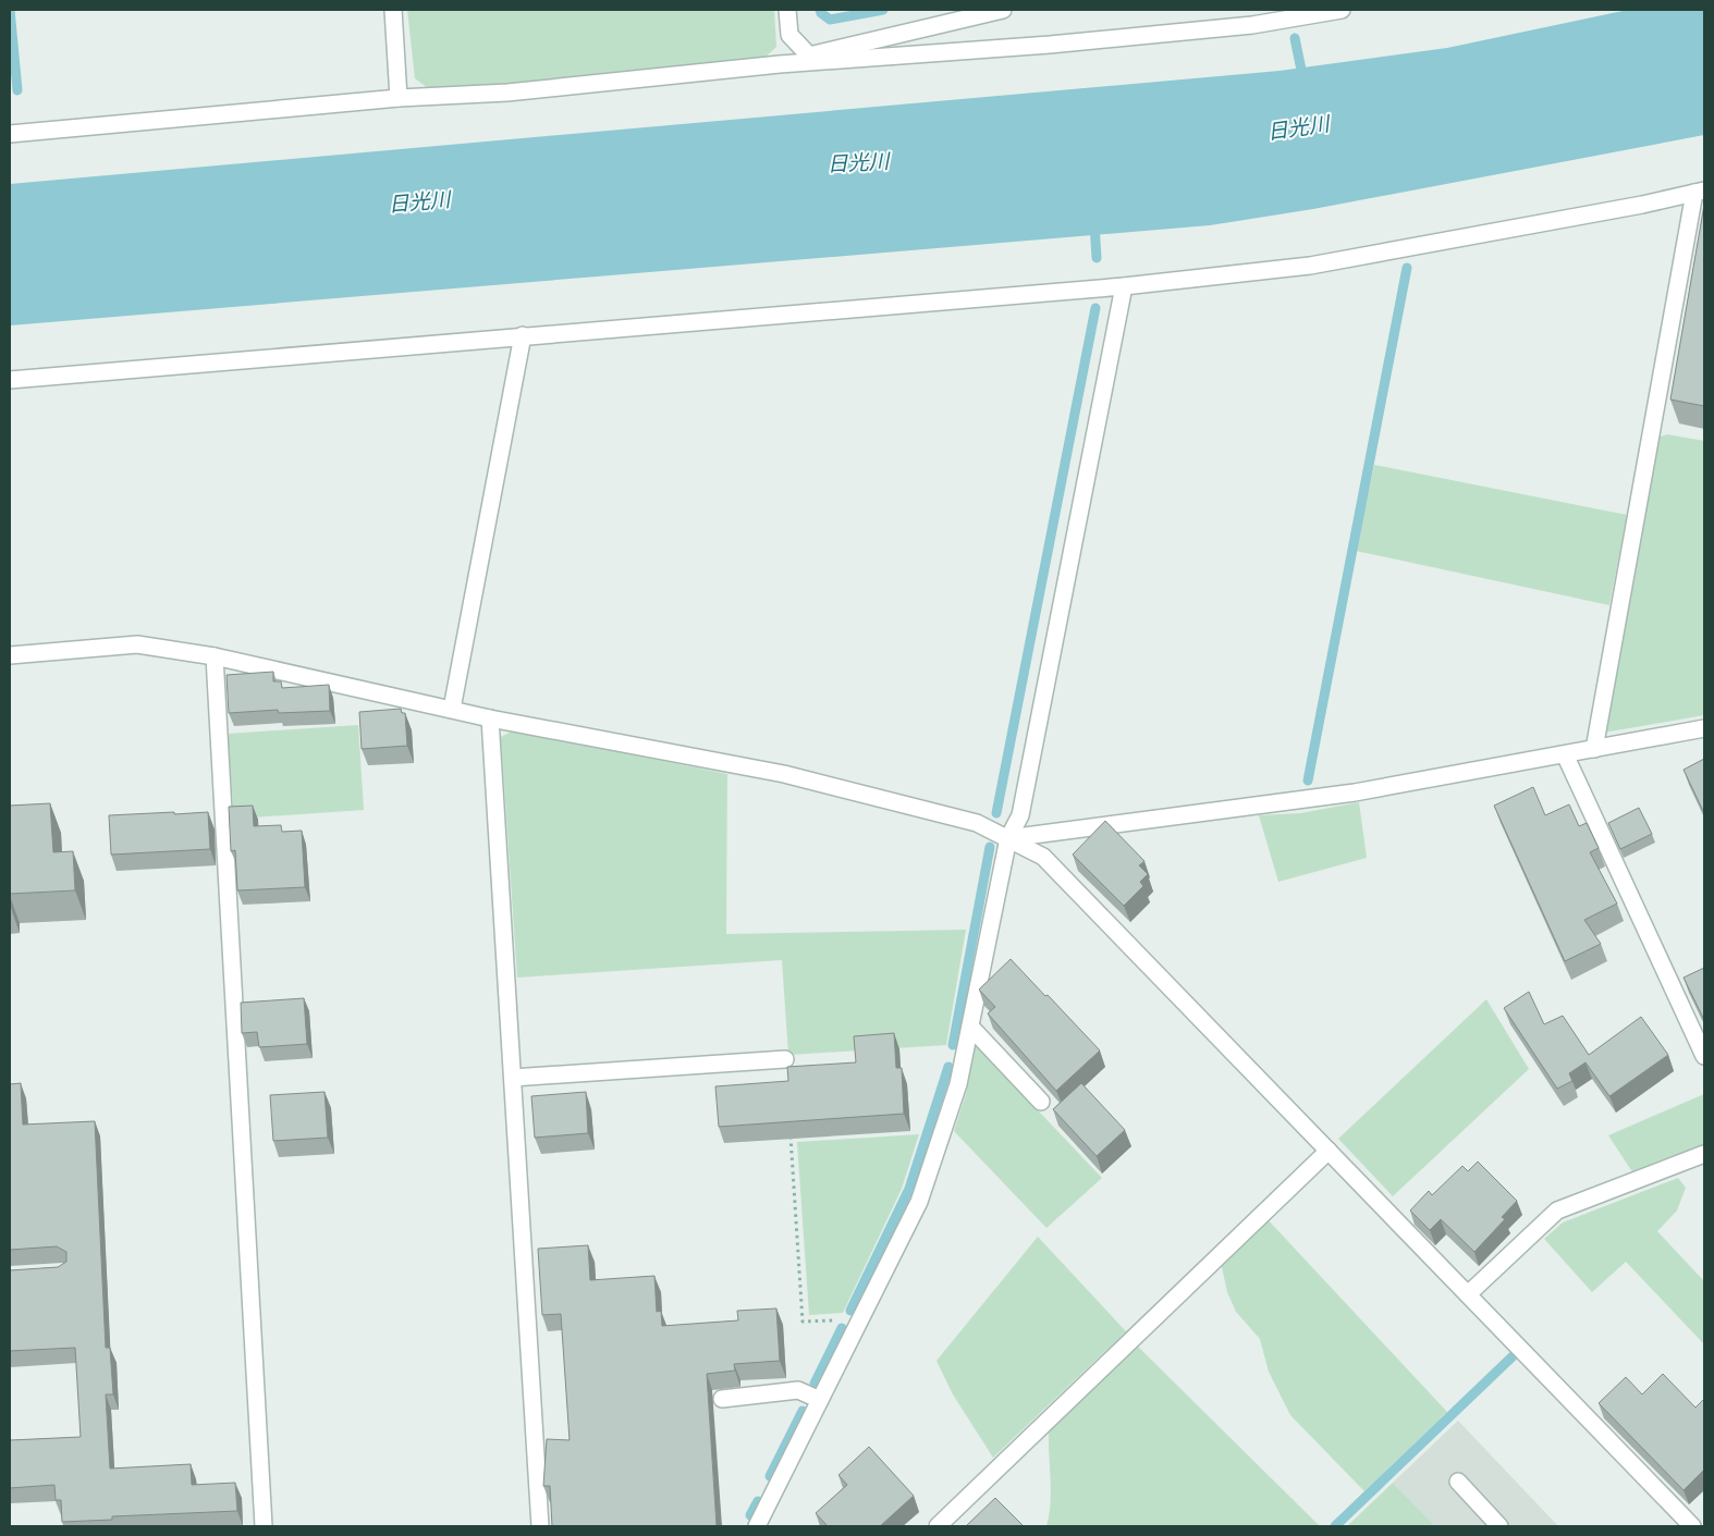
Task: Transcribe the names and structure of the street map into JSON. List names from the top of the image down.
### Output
{
  "water": ["日光川"]
}
